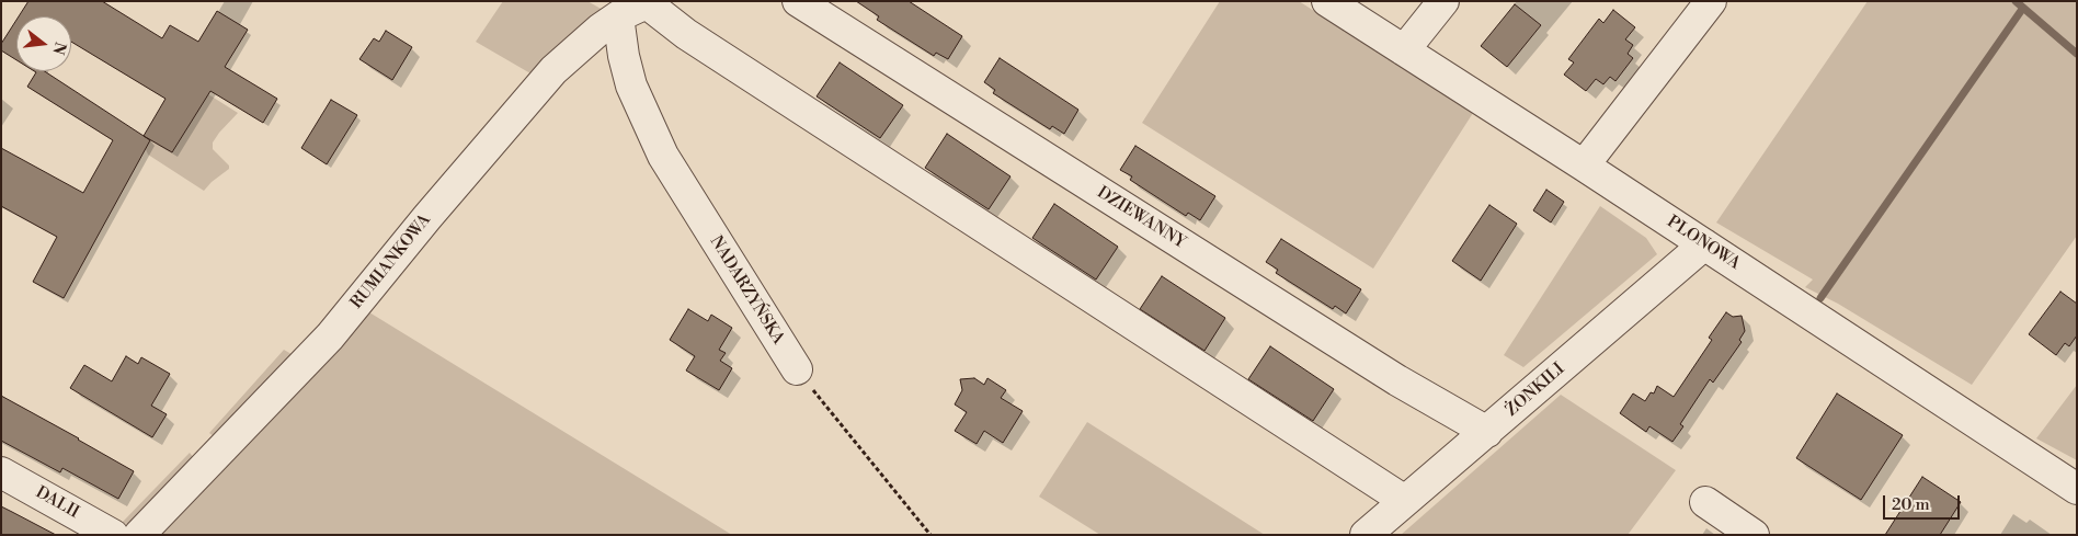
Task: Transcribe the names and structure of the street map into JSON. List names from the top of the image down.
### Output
{
  "streets": {
    "street": [
      "DZIEWANNY",
      "PLONOWA",
      "RUMIANKOWA",
      "NADARZYŃSKA",
      "ŻONKILI",
      "DALII"
    ]
  },
  "crossings": [
    ["DZIEWANNY", "ŻONKILI"],
    ["PLONOWA", "ŻONKILI"],
    ["RUMIANKOWA", "NADARZYŃSKA"]
  ],
  "scale_bar": "20 m",
  "north": "right"
}
